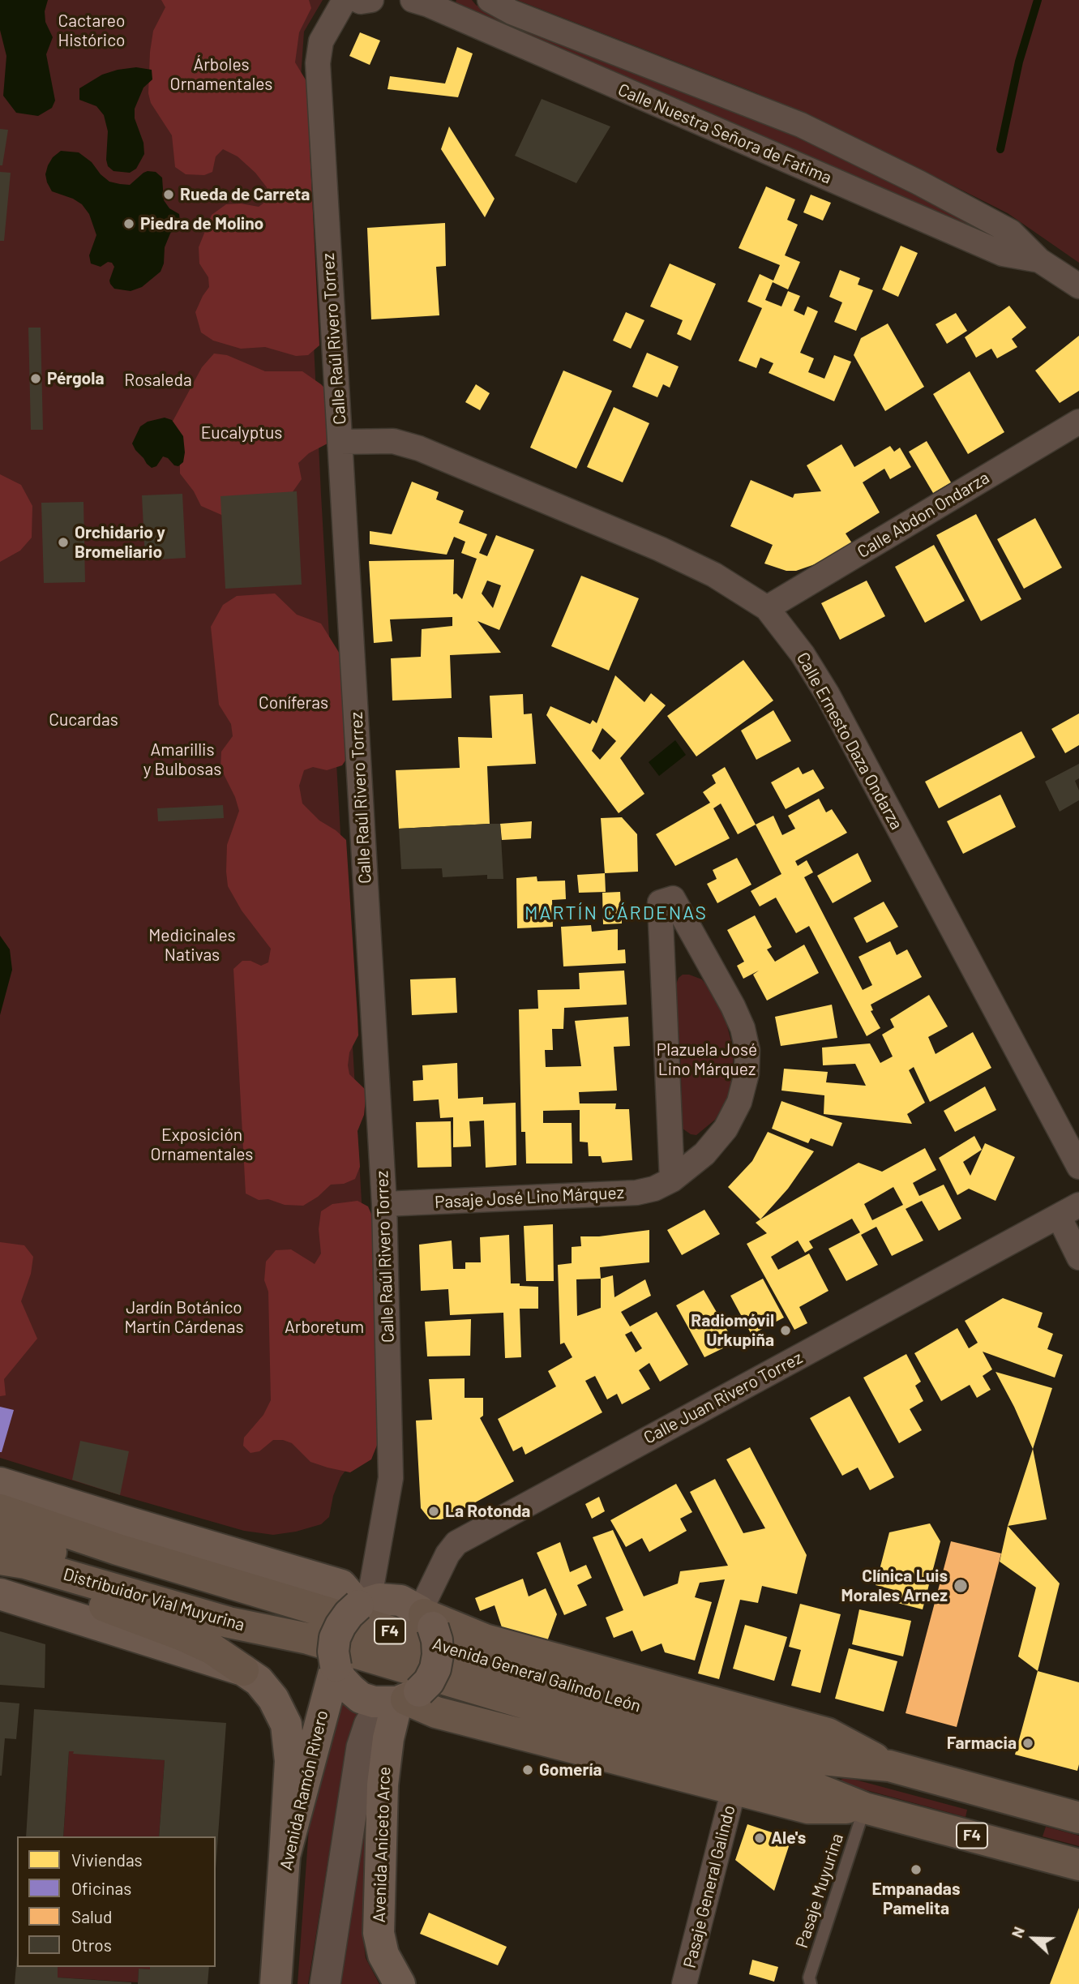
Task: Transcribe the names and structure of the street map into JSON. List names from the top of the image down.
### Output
{
  "streets": {
    "highway": ["Distribuidor Vial Muyurina", "F4", "Avenida General Galindo León"],
    "main road": ["Avenida Ramón Rivero", "Avenida Aniceto Arce"],
    "street": [
      "Calle Nuestra Señora de Fatima",
      "Calle Raúl Rivero Torrez",
      "Calle Abdon Ondarza",
      "Calle Ernesto Daza Ondarza",
      "Pasaje José Lino Márquez",
      "Calle Juan Rivero Torrez",
      "Pasaje General Galindo"
    ],
    "lane": ["Pasaje Muyurina"]
  },
  "crossings": [
    ["Calle Raúl Rivero Torrez", "Calle Ernesto Daza Ondarza"],
    ["Calle Raúl Rivero Torrez", "Pasaje José Lino Márquez"],
    ["Calle Raúl Rivero Torrez", "Calle Juan Rivero Torrez"],
    ["Calle Raúl Rivero Torrez", "Avenida Ramón Rivero"],
    ["Calle Raúl Rivero Torrez", "Avenida Aniceto Arce"],
    ["Calle Abdon Ondarza", "Calle Ernesto Daza Ondarza"],
    ["Calle Juan Rivero Torrez", "Avenida Ramón Rivero"],
    ["Calle Juan Rivero Torrez", "Avenida Aniceto Arce"],
    ["Distribuidor Vial Muyurina", "Avenida General Galindo León"],
    ["Avenida General Galindo León", "Pasaje Muyurina"],
    ["Avenida Ramón Rivero", "Avenida Aniceto Arce"]
  ],
  "districts": ["MARTÍN CÁRDENAS"],
  "parks": [
    "Cactareo Histórico",
    "Árboles Ornamentales",
    "Rosaleda",
    "Eucalyptus",
    "Coníferas",
    "Cucardas",
    "Amarillis y Bulbosas",
    "Medicinales Nativas",
    "Plazuela José Lino Márquez",
    "Exposición Ornamentales",
    "Jardín Botánico Martín Cárdenas",
    "Arboretum"
  ],
  "places": [
    "Rueda de Carreta",
    "Piedra de Molino",
    "Pérgola",
    "Orchidario y Bromeliario",
    "Radiomóvil Urkupiña",
    "La Rotonda",
    "Clínica Luis Morales Arnez",
    "Farmacia",
    "Gomería",
    "Ale's",
    "Empanadas Pamelita"
  ],
  "legend": [
    "Viviendas",
    "Oficinas",
    "Salud",
    "Otros"
  ],
  "north": "left"
}
